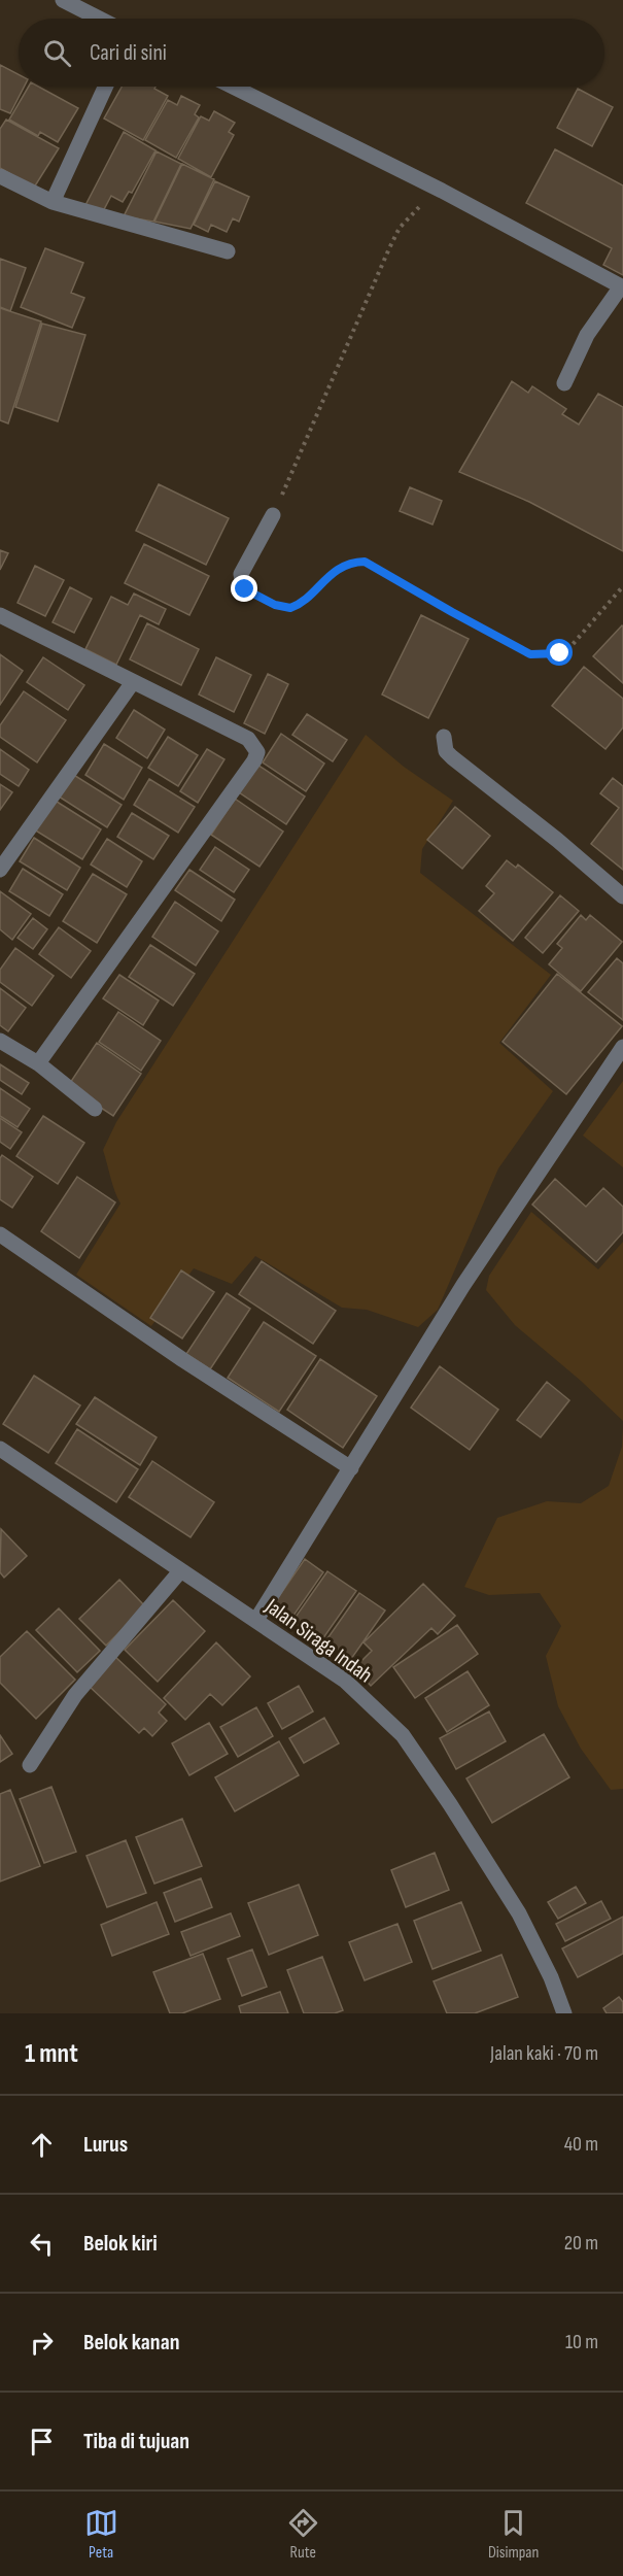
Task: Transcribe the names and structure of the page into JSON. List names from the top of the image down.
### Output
{
  "streets": {
    "street": ["Jalan Siraga Indah"]
  },
  "page": {
    "search": "Cari di sini",
    "heading": ["1 mnt", "Jalan kaki · 70 m"],
    "list": [
      ["Lurus", "40 m"],
      ["Belok kiri", "20 m"],
      ["Belok kanan", "10 m"],
      "Tiba di tujuan"
    ],
    "nav": ["Peta", "Rute", "Disimpan"]
  }
}
